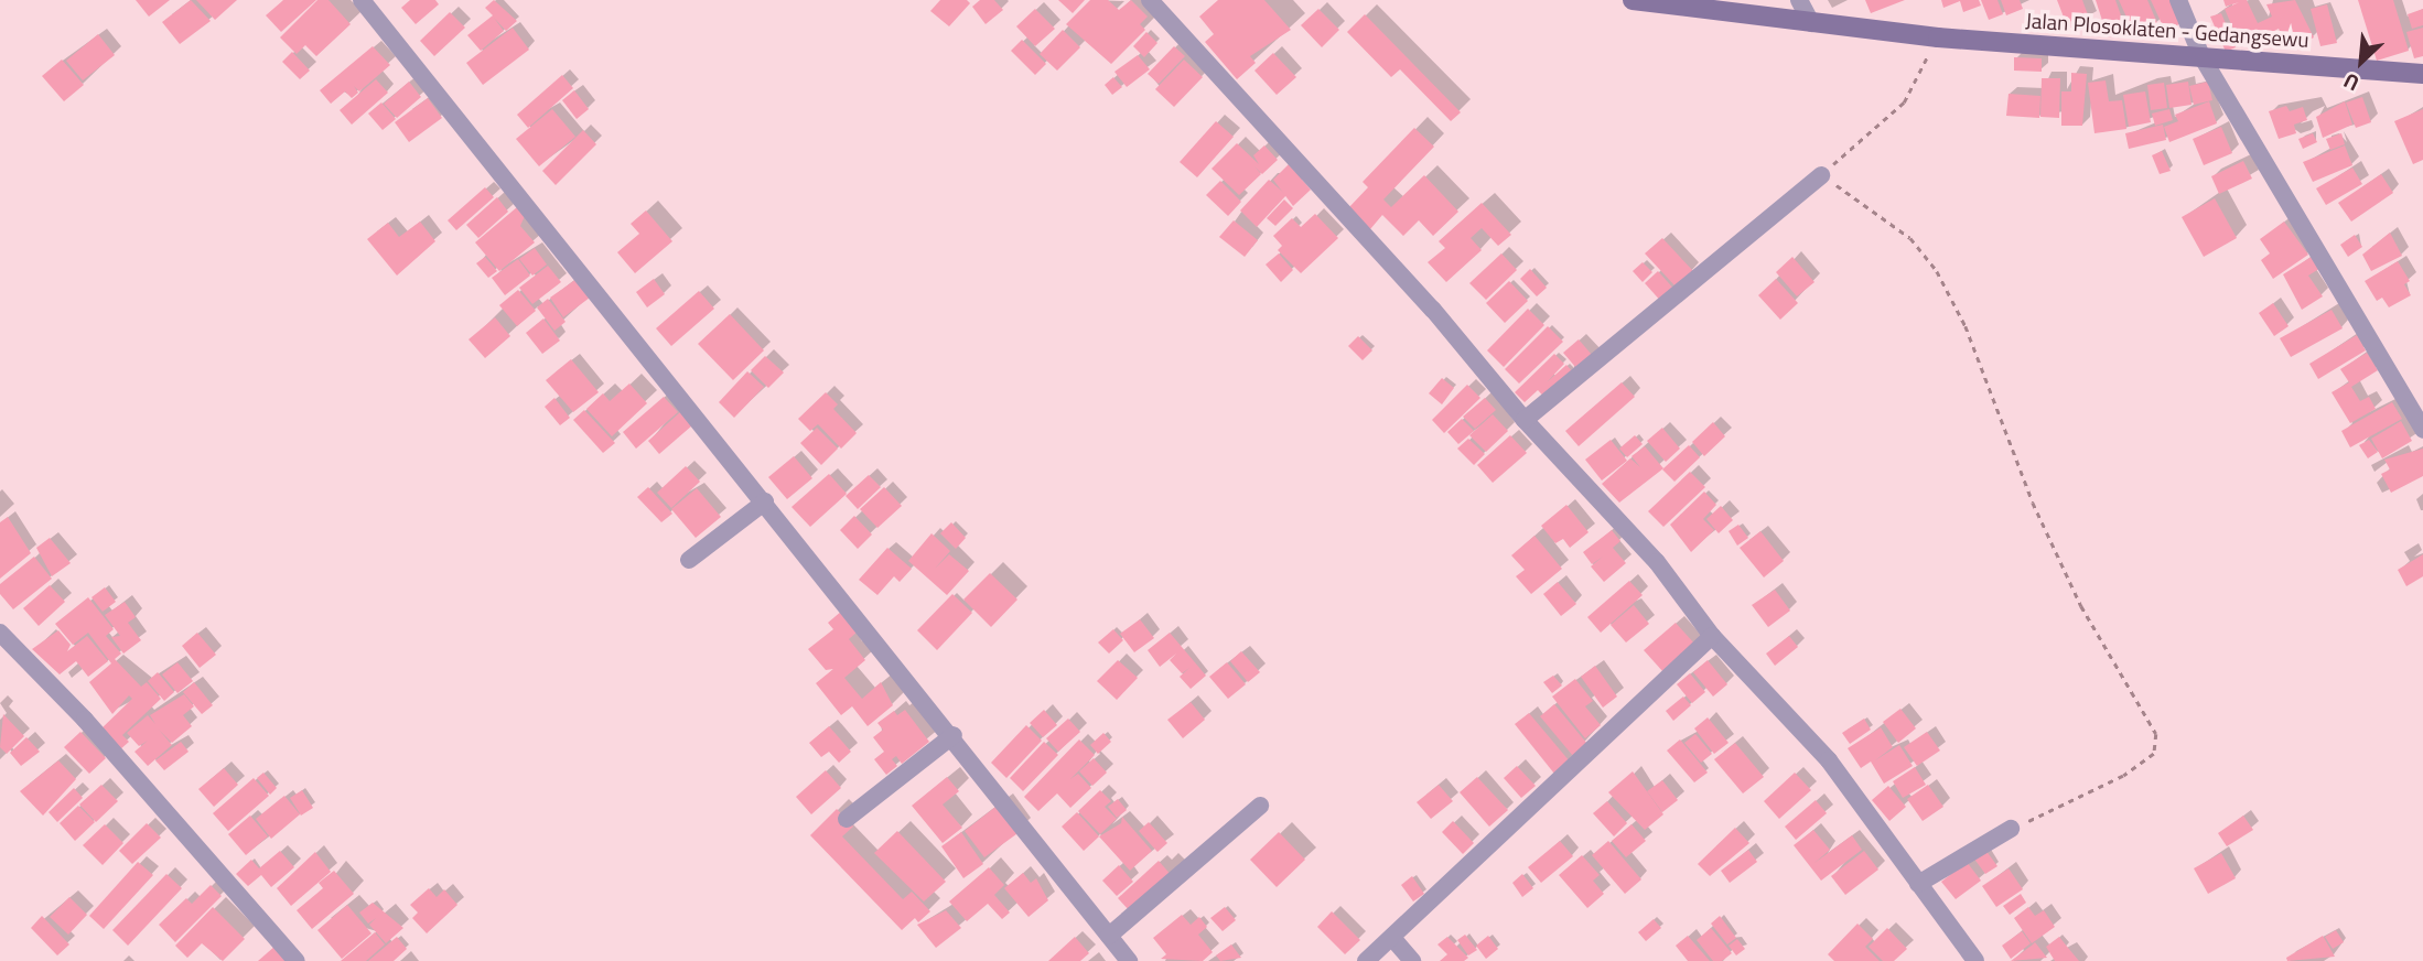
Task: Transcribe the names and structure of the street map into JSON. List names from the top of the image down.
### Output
{
  "streets": {
    "main road": ["Jalan Plosoklaten - Gedangsewu"]
  },
  "north": "bottom left"
}
